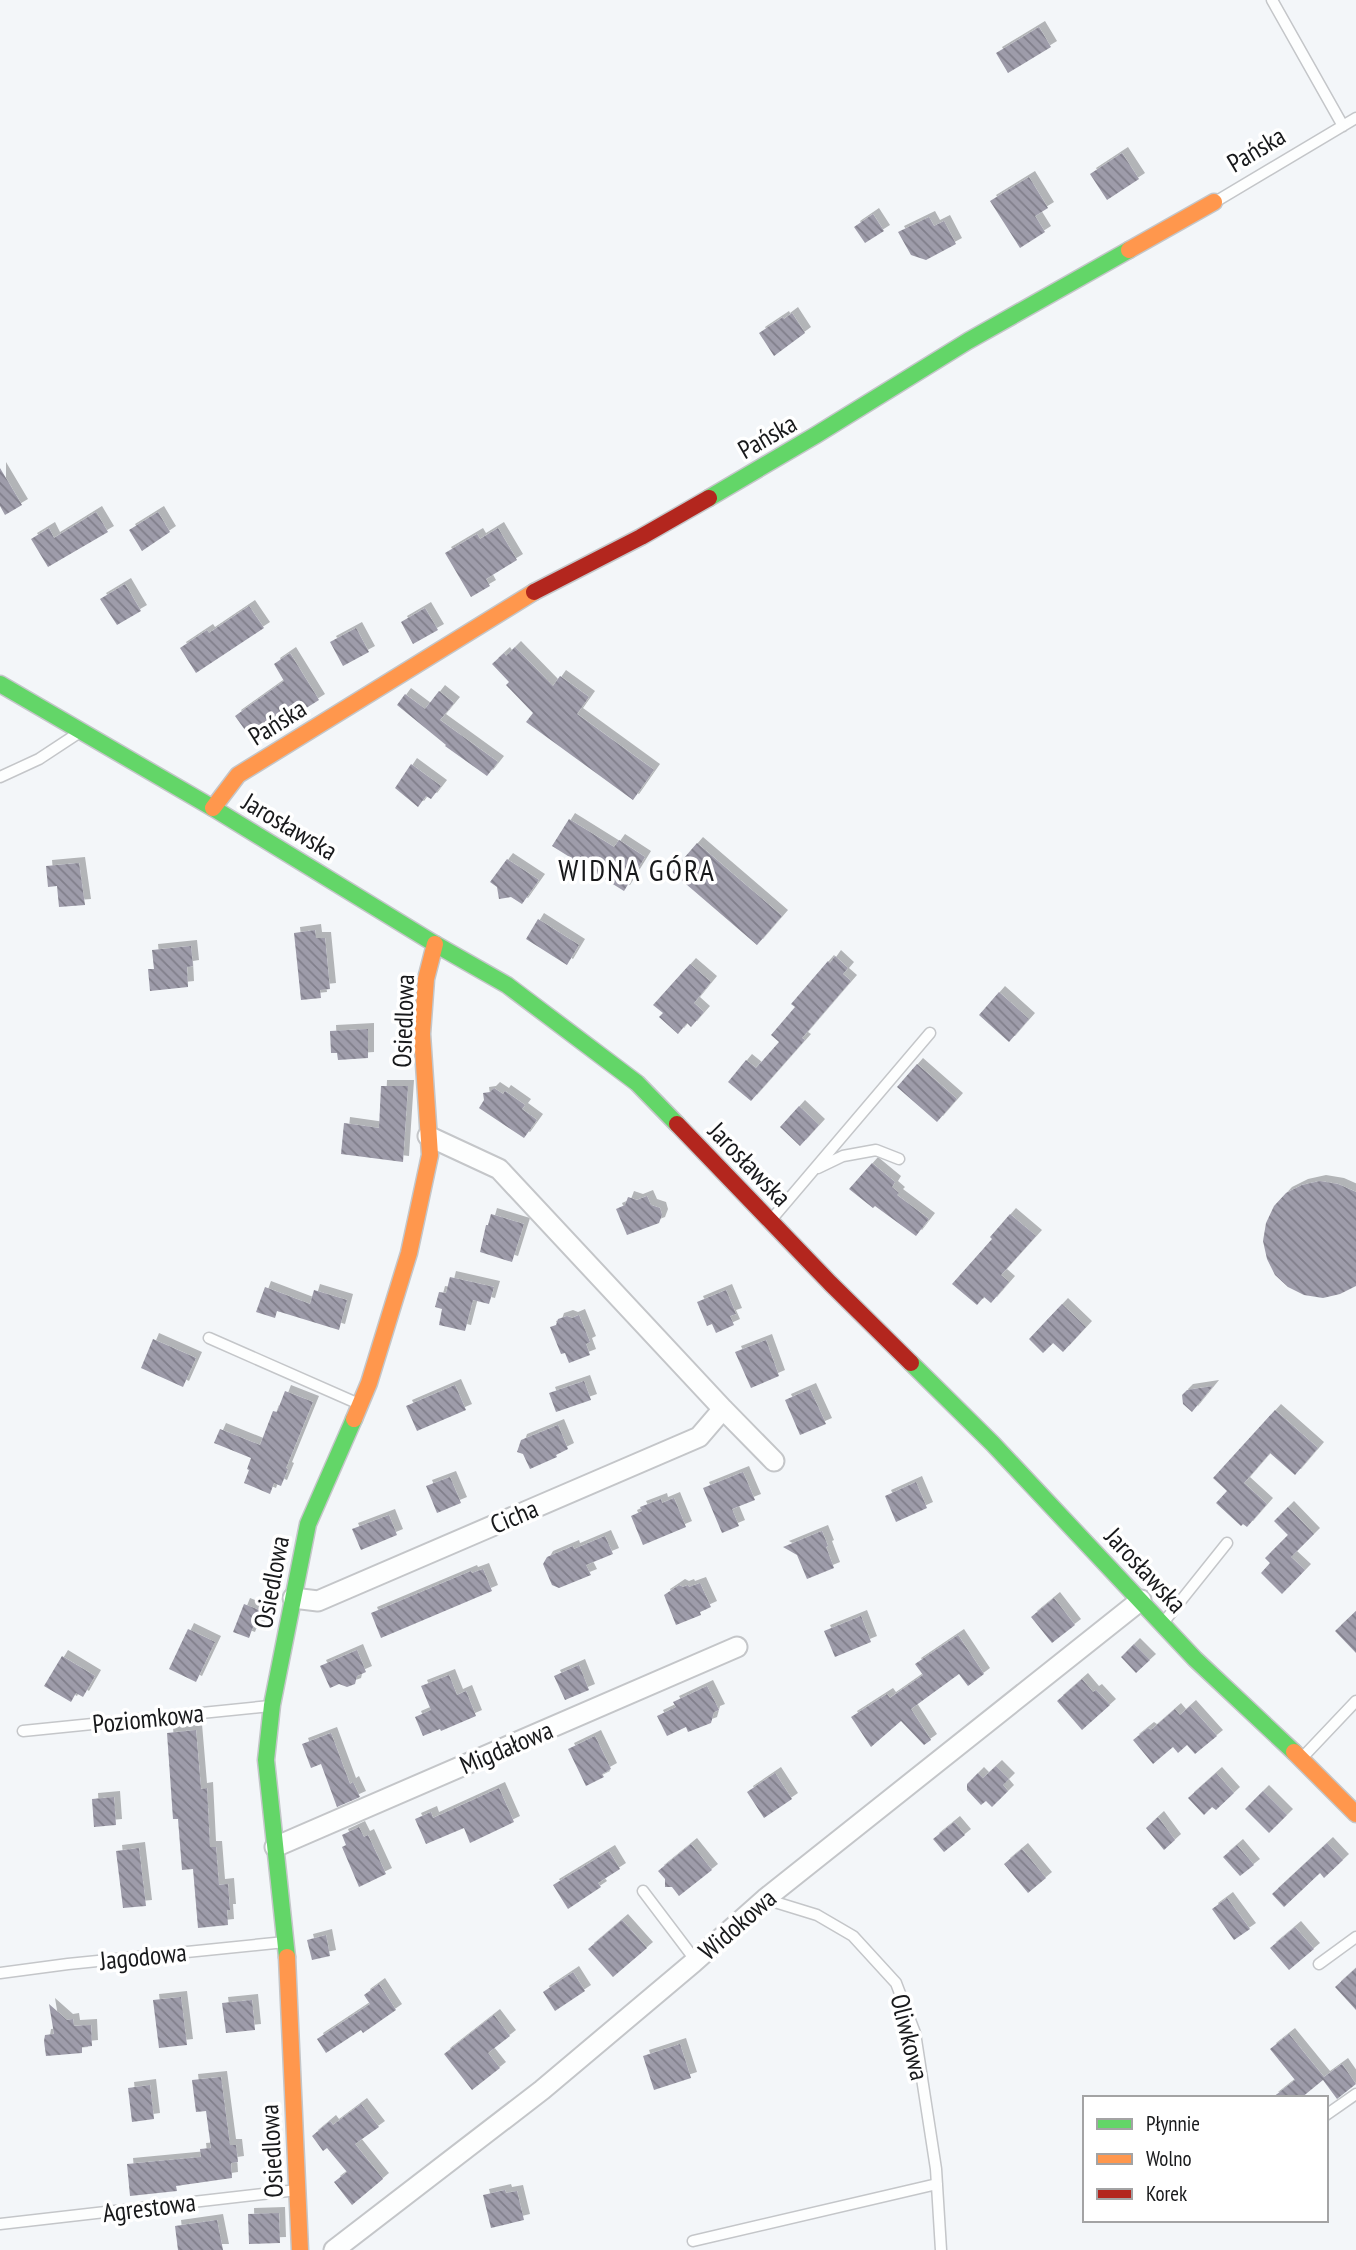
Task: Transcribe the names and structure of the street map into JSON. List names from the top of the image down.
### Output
{
  "streets": {
    "street": [
      "Pańska",
      "Jarosławska",
      "Osiedlowa",
      "Cicha",
      "Migdałowa",
      "Widokowa"
    ],
    "lane": [
      "Poziomkowa",
      "Jagodowa",
      "Oliwkowa",
      "Agrestowa"
    ]
  },
  "crossings": [
    ["Pańska", "Jarosławska"],
    ["Jarosławska", "Osiedlowa"],
    ["Jarosławska", "Widokowa"],
    ["Osiedlowa", "Cicha"],
    ["Osiedlowa", "Poziomkowa"],
    ["Osiedlowa", "Migdałowa"],
    ["Osiedlowa", "Jagodowa"],
    ["Osiedlowa", "Agrestowa"],
    ["Widokowa", "Oliwkowa"]
  ],
  "districts": ["WIDNA GÓRA"],
  "legend": ["Płynnie", "Wolno", "Korek"]
}
